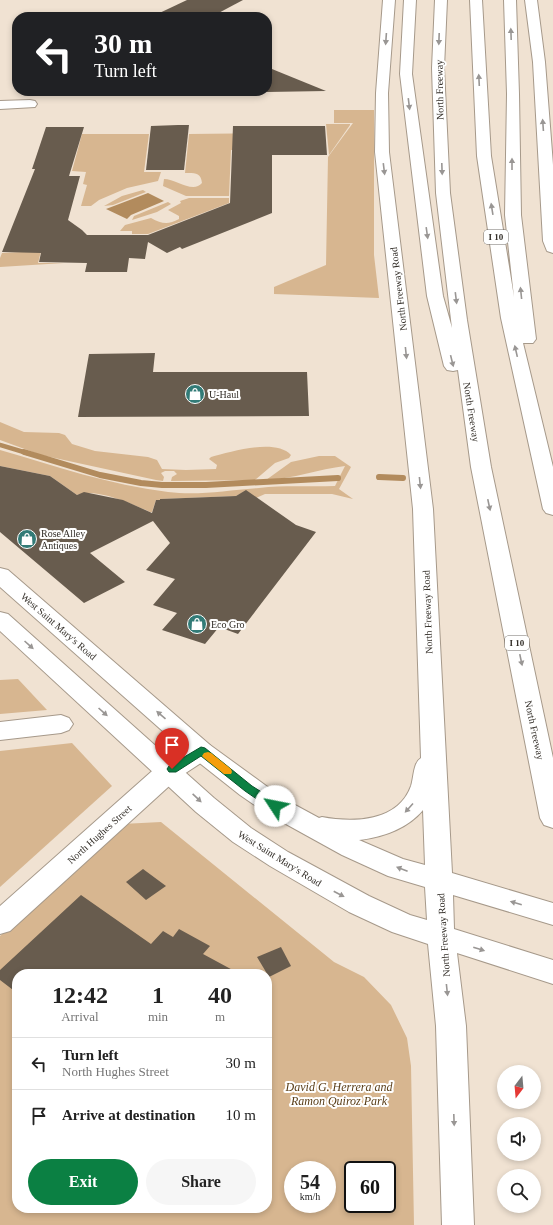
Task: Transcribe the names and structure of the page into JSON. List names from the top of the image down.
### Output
{
  "streets": {
    "main road": [
      "North Freeway",
      "I 10",
      "North Freeway Road",
      "West Saint Mary's Road",
      "North Hughes Street"
    ]
  },
  "crossings": [
    ["North Freeway Road", "West Saint Mary's Road"],
    ["West Saint Mary's Road", "North Hughes Street"]
  ],
  "parks": ["David G. Herrera and Ramon Quiroz Park"],
  "places": {
    "shop": ["U-Haul", "Rose Alley Antiques", "Eco Gro"]
  },
  "north": "bottom",
  "page": {
    "turn": ["30 m", "Turn left"],
    "eta": [
      "12:42",
      "Arrival",
      "1",
      "min",
      "40",
      "m"
    ],
    "list": [
      {
        "name": "Turn left",
        "note": "North Hughes Street",
        "value": "30 m"
      },
      {
        "name": "Arrive at destination",
        "value": "10 m"
      }
    ],
    "buttons": ["Exit", "Share"],
    "speed": "54 km/h",
    "limit": "60"
  }
}
